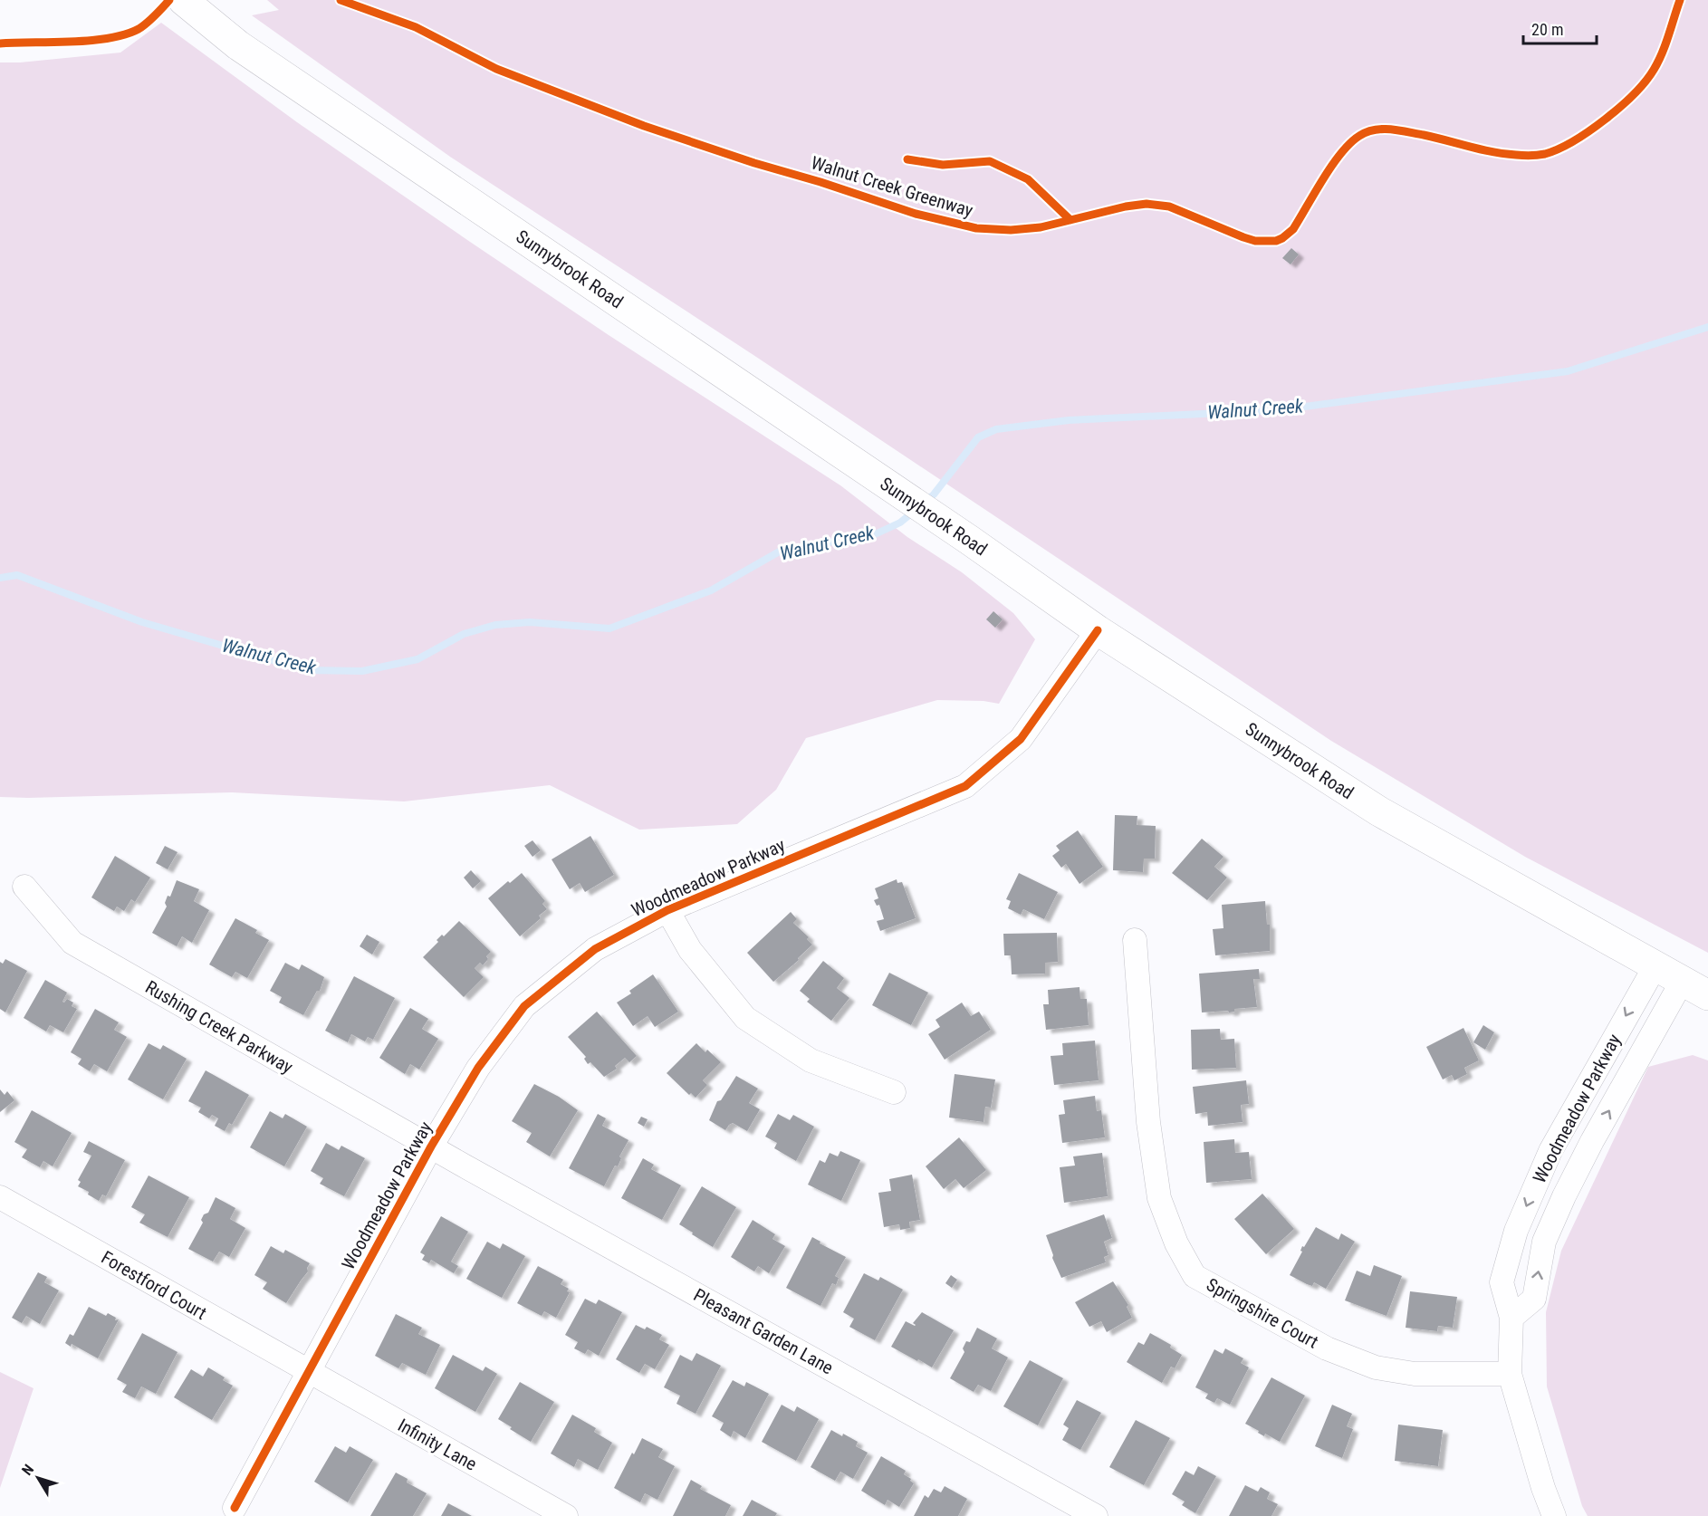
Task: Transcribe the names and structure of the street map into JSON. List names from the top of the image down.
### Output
{
  "streets": {
    "main road": ["Sunnybrook Road"],
    "street": [
      "Woodmeadow Parkway",
      "Rushing Creek Parkway",
      "Forestford Court",
      "Springshire Court",
      "Pleasant Garden Lane",
      "Infinity Lane"
    ],
    "cycle path": ["Walnut Creek Greenway"]
  },
  "crossings": [
    ["Sunnybrook Road", "Woodmeadow Parkway"],
    ["Woodmeadow Parkway", "Rushing Creek Parkway"],
    ["Woodmeadow Parkway", "Forestford Court"],
    ["Woodmeadow Parkway", "Springshire Court"],
    ["Woodmeadow Parkway", "Pleasant Garden Lane"],
    ["Woodmeadow Parkway", "Infinity Lane"],
    ["Rushing Creek Parkway", "Pleasant Garden Lane"],
    ["Forestford Court", "Infinity Lane"]
  ],
  "water": ["Walnut Creek"],
  "scale_bar": "20 m",
  "north": "top left"
}
